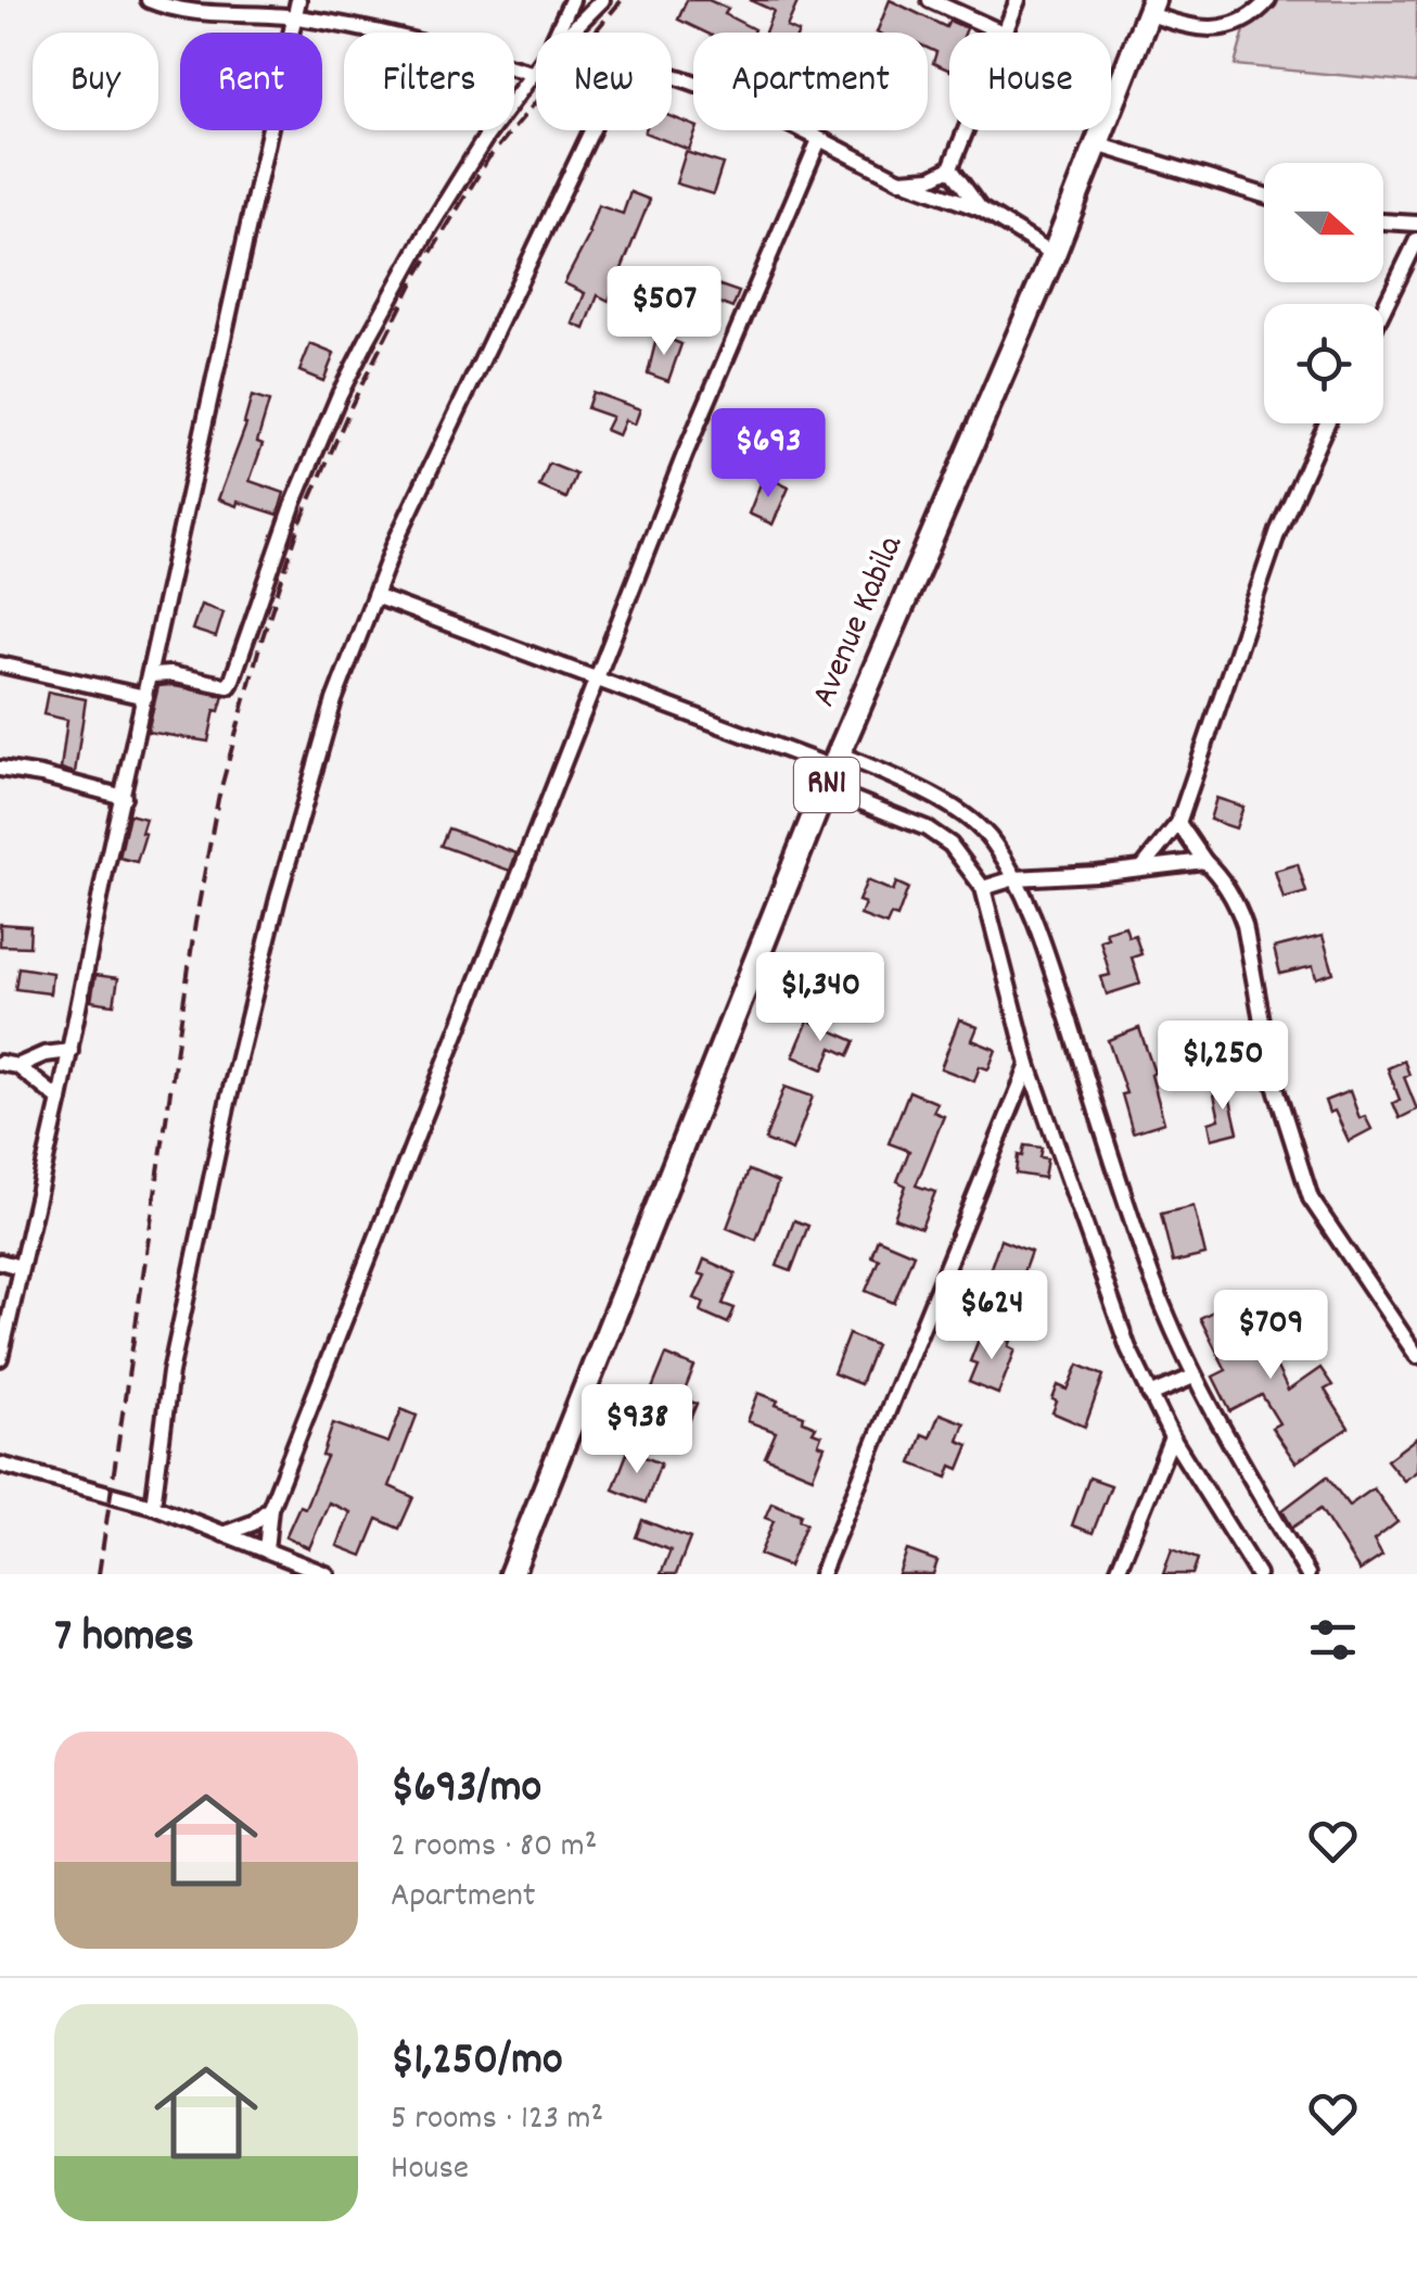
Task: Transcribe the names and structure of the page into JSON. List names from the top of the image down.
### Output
{
  "streets": {
    "highway": ["Avenue Kabila", "RN1"]
  },
  "north": "right",
  "page": {
    "chip": [
      "Buy",
      "Rent",
      "Filters",
      "New",
      "Apartment",
      "House"
    ],
    "price": [
      "$507",
      "$693",
      "$1,340",
      "$1,250",
      "$624",
      "$709",
      "$938"
    ],
    "heading": "7 homes",
    "list": [
      {
        "name": "$693/mo",
        "note": "2 rooms · 80 m² · Apartment"
      },
      {
        "name": "$1,250/mo",
        "note": "5 rooms · 123 m² · House"
      }
    ]
  }
}
